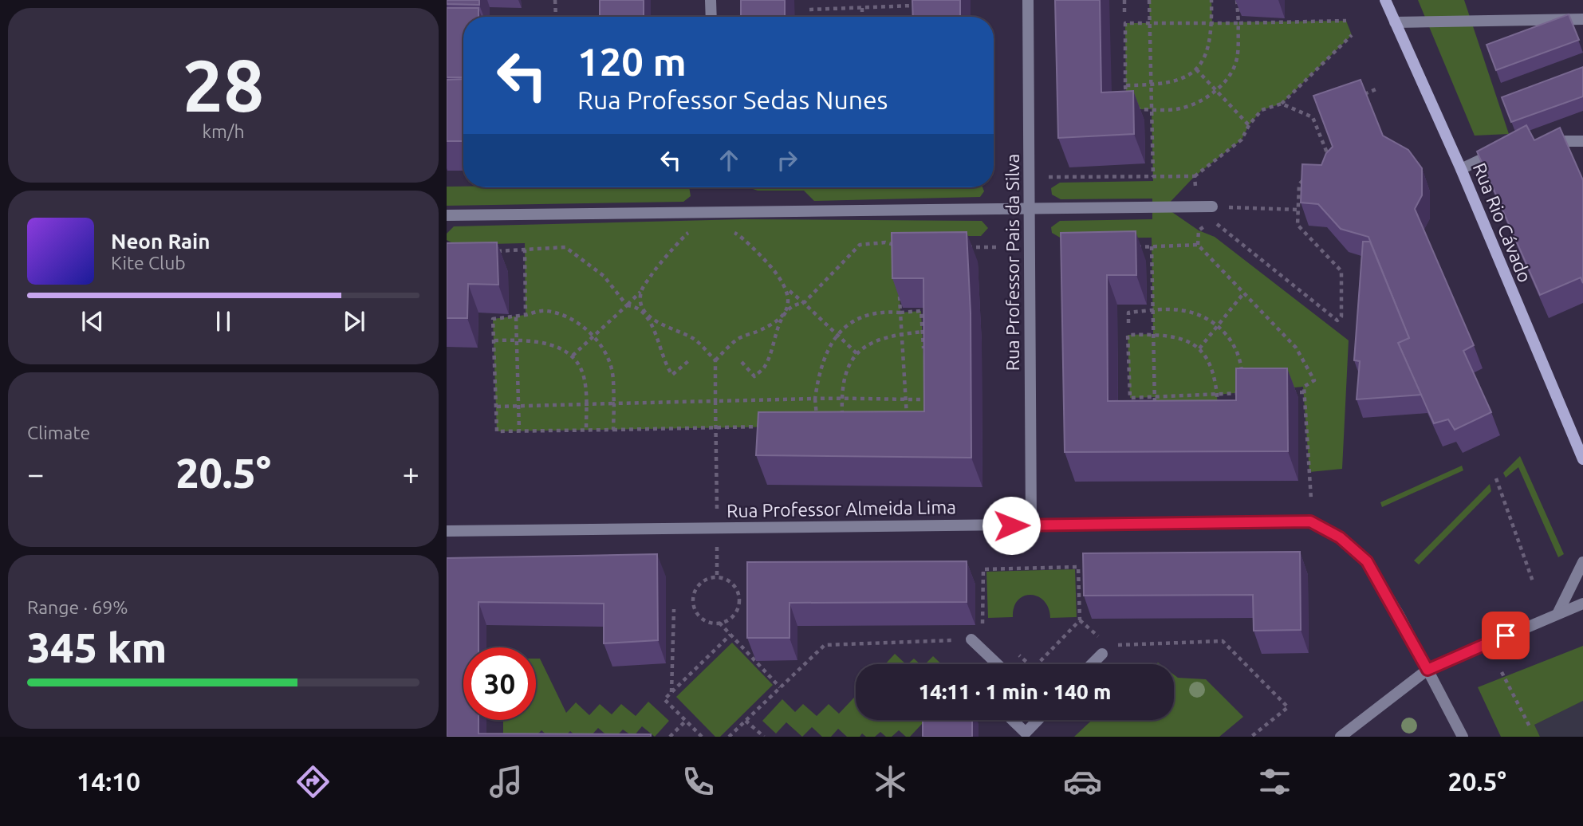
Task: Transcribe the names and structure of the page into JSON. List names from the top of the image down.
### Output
{
  "streets": {
    "street": ["Rua Rio Cávado", "Rua Professor Pais da Silva", "Rua Professor Almeida Lima"]
  },
  "crossings": [
    ["Rua Professor Pais da Silva", "Rua Professor Almeida Lima"]
  ],
  "page": {
    "tile": [
      ["28", "km/h"],
      "Climate",
      ["Range · 69%", "345 km"]
    ],
    "turn": ["120 m", "Rua Professor Sedas Nunes"],
    "song": ["Neon Rain", "Kite Club"],
    "heat": ["−", "20.5°", "+"],
    "limit": "30",
    "trip": "14:11 · 1 min · 140 m",
    "tabs": ["14:10", "20.5°"]
  }
}
